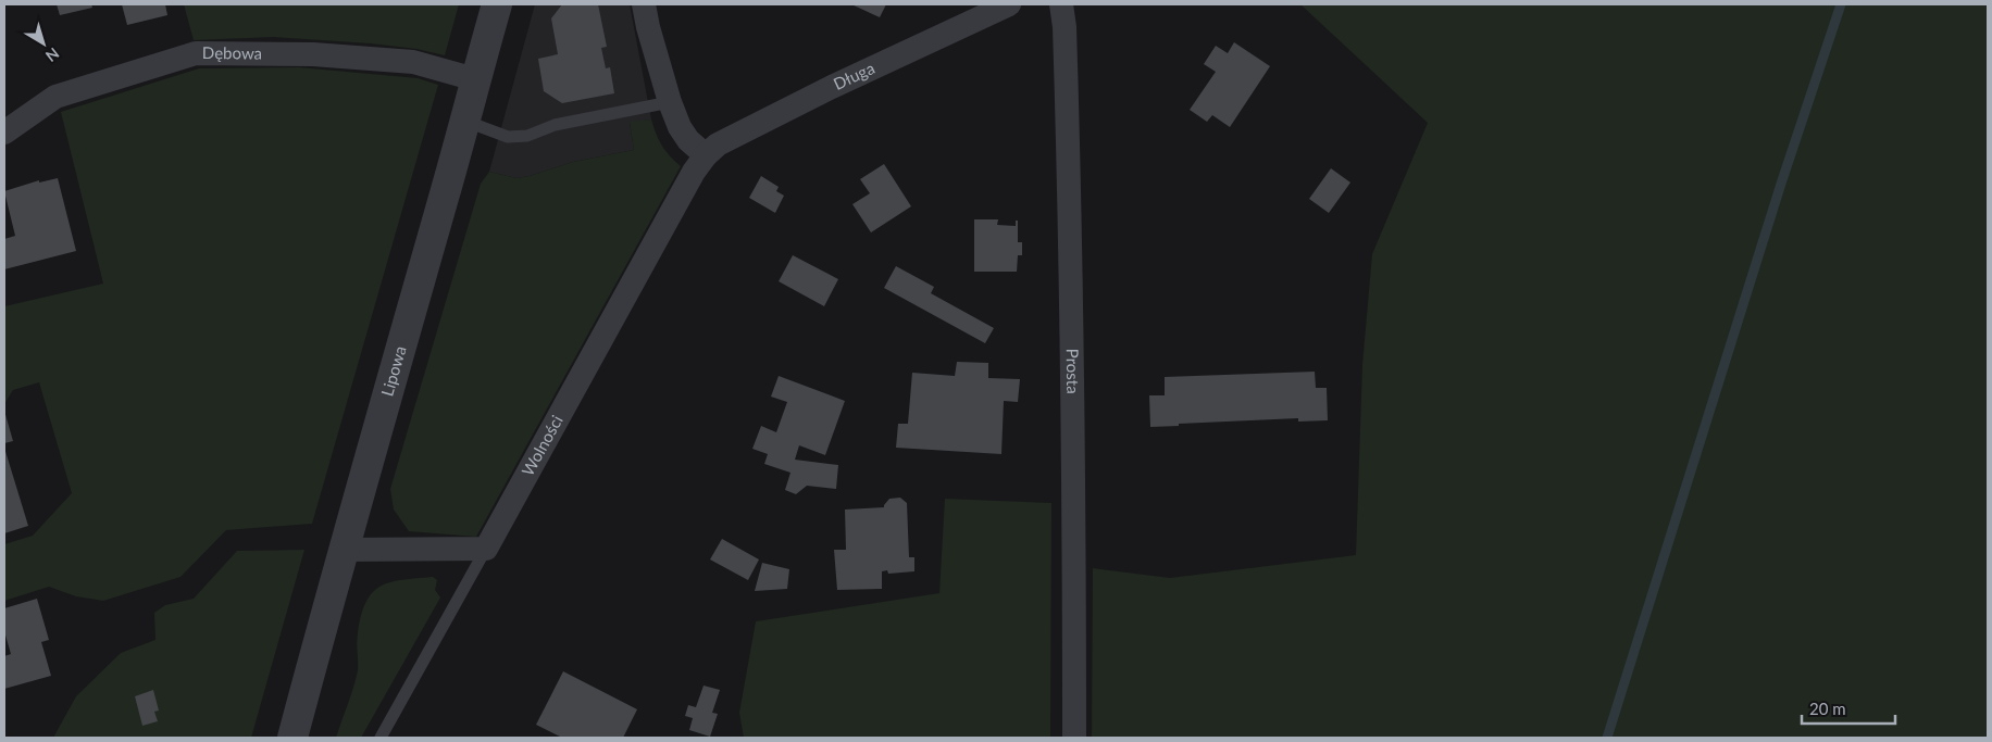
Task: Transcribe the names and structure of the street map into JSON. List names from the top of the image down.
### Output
{
  "streets": {
    "street": [
      "Dębowa",
      "Długa",
      "Lipowa",
      "Prosta",
      "Wolności"
    ]
  },
  "crossings": [
    ["Dębowa", "Lipowa"],
    ["Długa", "Wolności"]
  ],
  "scale_bar": "20 m",
  "north": "bottom right"
}
